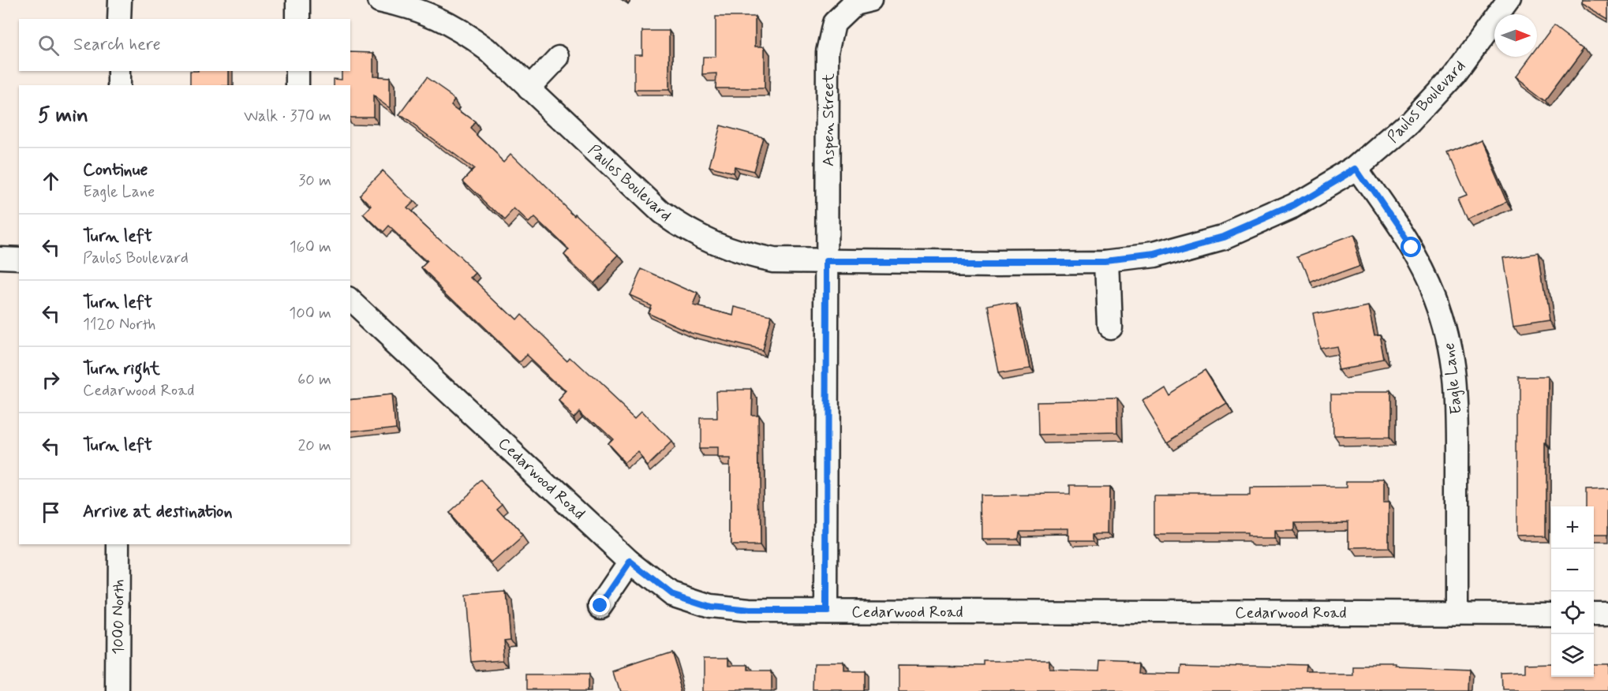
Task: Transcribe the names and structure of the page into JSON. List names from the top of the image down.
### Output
{
  "streets": {
    "street": [
      "Paulos Boulevard",
      "Aspen Street",
      "Eagle Lane",
      "Cedarwood Road",
      "1000 North"
    ]
  },
  "crossings": [
    ["Paulos Boulevard", "Aspen Street"],
    ["Paulos Boulevard", "Eagle Lane"],
    ["Aspen Street", "Cedarwood Road"],
    ["Eagle Lane", "Cedarwood Road"]
  ],
  "north": "right",
  "page": {
    "search": "Search here",
    "heading": ["5 min", "Walk · 370 m"],
    "list": [
      ["Continue", "Eagle Lane", "30 m"],
      ["Turn left", "Paulos Boulevard", "160 m"],
      ["Turn left", "1120 North", "100 m"],
      ["Turn right", "Cedarwood Road", "60 m"],
      ["Turn left", "20 m"],
      "Arrive at destination"
    ],
    "map_buttons": ["+", "−"]
  }
}
